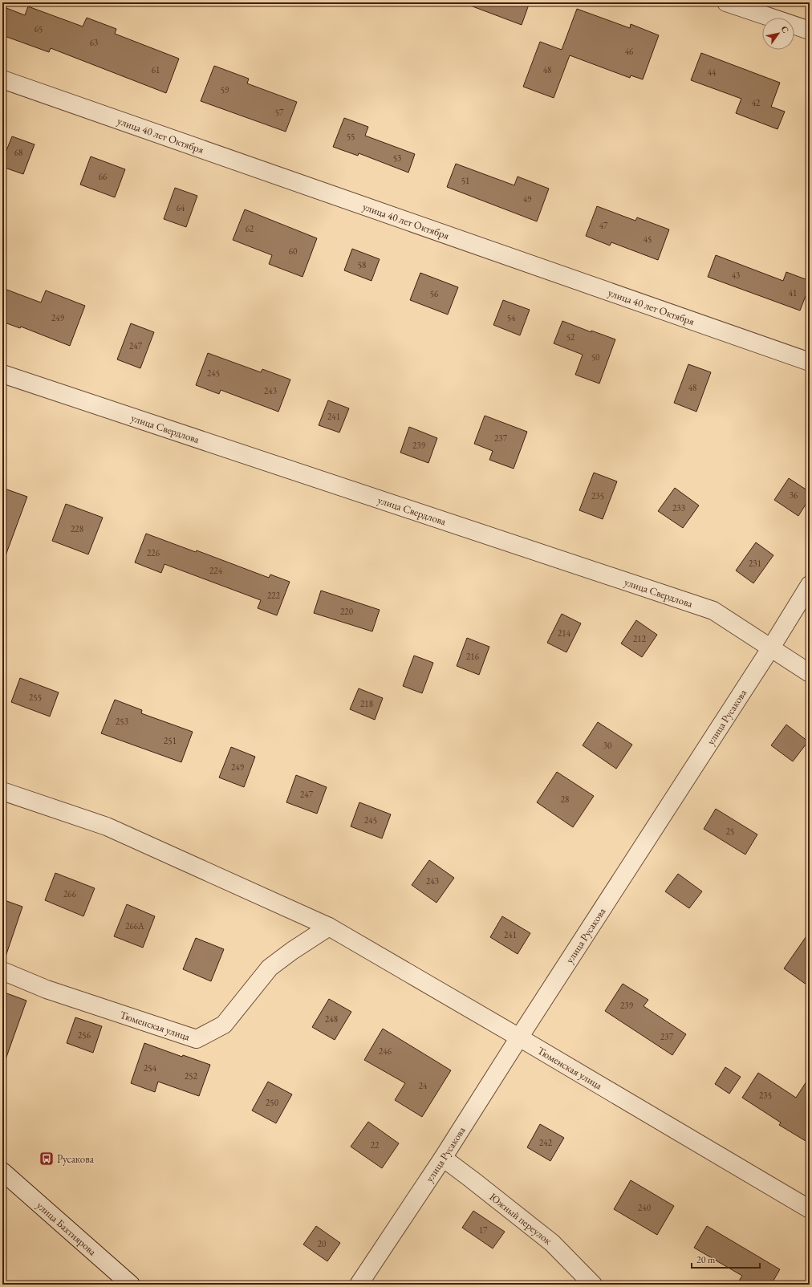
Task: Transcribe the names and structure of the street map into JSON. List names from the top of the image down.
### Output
{
  "streets": {
    "street": [
      "улица 40 лет Октября",
      "улица Свердлова",
      "улица Русакова",
      "Тюменская улица",
      "Южный переулок",
      "улица Бахтиярова"
    ]
  },
  "crossings": [
    ["улица Свердлова", "улица Русакова"],
    ["улица Русакова", "Тюменская улица"],
    ["улица Русакова", "Южный переулок"]
  ],
  "places": {
    "bus stop": ["Русакова"]
  },
  "house_numbers": [
    "65",
    "63",
    "46",
    "61",
    "48",
    "44",
    "59",
    "42",
    "57",
    "55",
    "68",
    "53",
    "66",
    "51",
    "49",
    "64",
    "47",
    "62",
    "45",
    "60",
    "58",
    "43",
    "41",
    "56",
    "249",
    "54",
    "52",
    "247",
    "50",
    "245",
    "48",
    "243",
    "241",
    "237",
    "239",
    "36",
    "235",
    "233",
    "228",
    "226",
    "231",
    "224",
    "222",
    "220",
    "214",
    "212",
    "216",
    "255",
    "218",
    "253",
    "251",
    "30",
    "249",
    "247",
    "28",
    "245",
    "25",
    "243",
    "266",
    "266А",
    "241",
    "239",
    "248",
    "256",
    "237",
    "246",
    "254",
    "252",
    "24",
    "235",
    "250",
    "242",
    "22",
    "240",
    "17",
    "20"
  ],
  "scale_bar": "20 m",
  "north": "top right"
}
